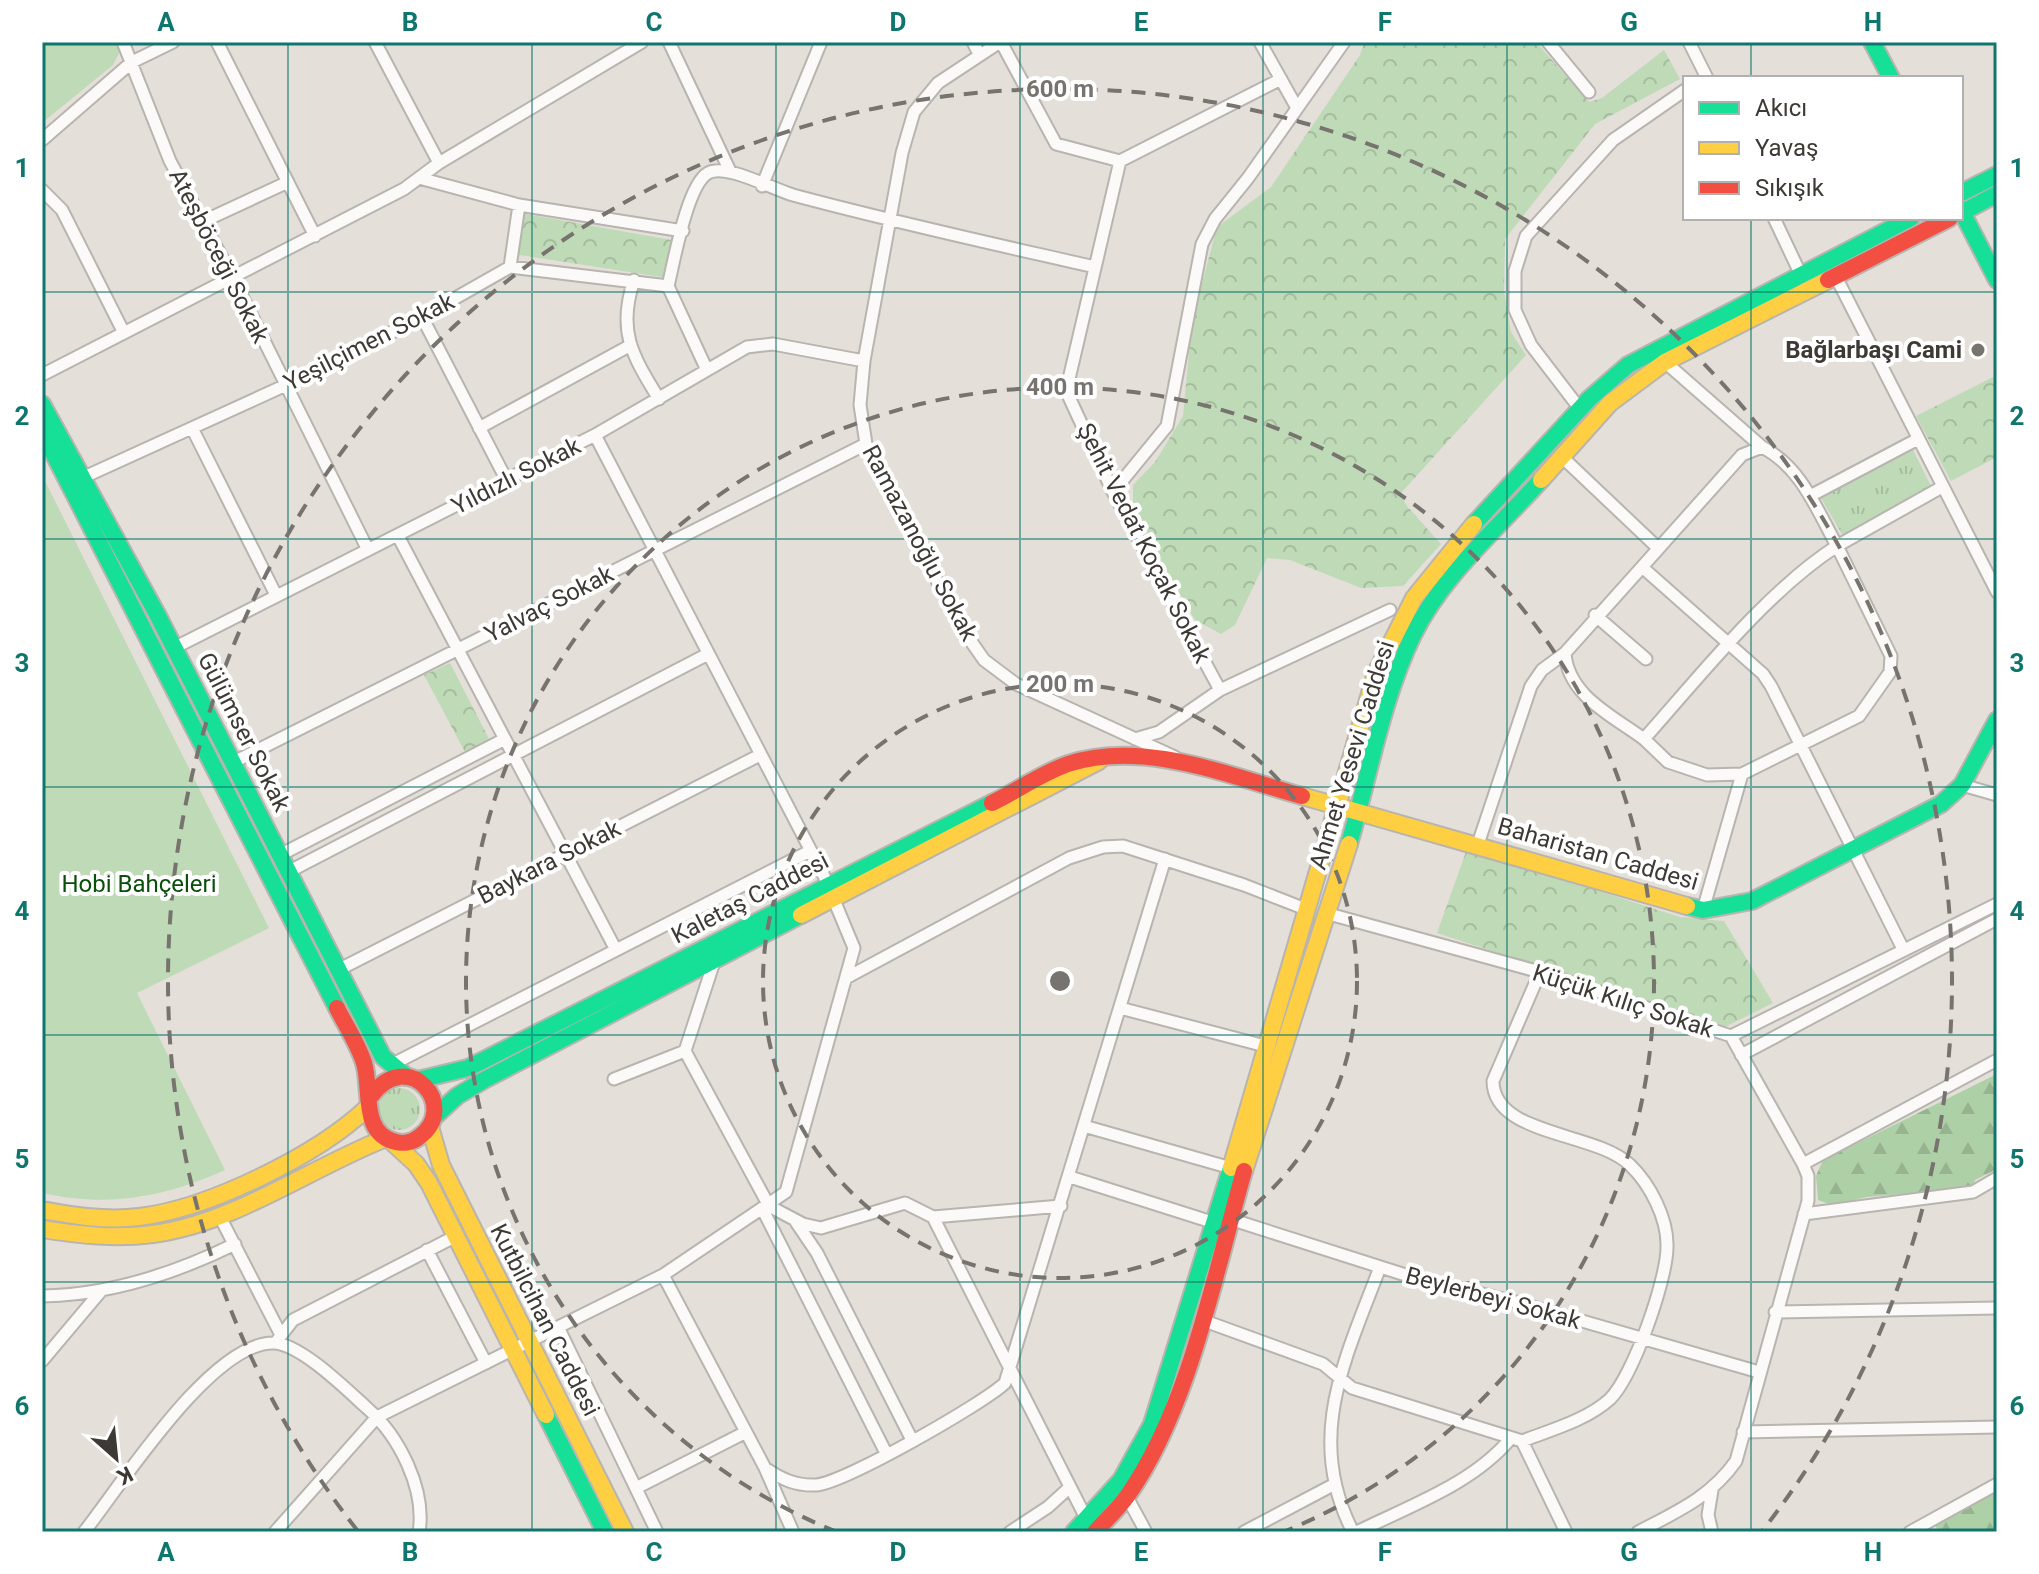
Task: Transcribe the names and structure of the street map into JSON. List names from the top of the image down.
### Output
{
  "streets": {
    "street": [
      "Ateşböceği Sokak",
      "Yeşilçimen Sokak",
      "Yıldızlı Sokak",
      "Ramazanoğlu Sokak",
      "Şehit Vedat Koçak Sokak",
      "Yalvaç Sokak",
      "Gülümser Sokak",
      "Ahmet Yesevi Caddesi",
      "Baharistan Caddesi",
      "Baykara Sokak",
      "Kaletaş Caddesi",
      "Küçük Kılıç Sokak",
      "Beylerbeyi Sokak",
      "Kutbilcihan Caddesi"
    ]
  },
  "crossings": [
    ["Ateşböceği Sokak", "Yeşilçimen Sokak"],
    ["Ateşböceği Sokak", "Yıldızlı Sokak"],
    ["Yeşilçimen Sokak", "Gülümser Sokak"],
    ["Yıldızlı Sokak", "Ramazanoğlu Sokak"],
    ["Yıldızlı Sokak", "Gülümser Sokak"],
    ["Ramazanoğlu Sokak", "Yalvaç Sokak"],
    ["Ramazanoğlu Sokak", "Kaletaş Caddesi"],
    ["Yalvaç Sokak", "Gülümser Sokak"],
    ["Gülümser Sokak", "Baykara Sokak"],
    ["Gülümser Sokak", "Kaletaş Caddesi"],
    ["Gülümser Sokak", "Kutbilcihan Caddesi"],
    ["Ahmet Yesevi Caddesi", "Baharistan Caddesi"],
    ["Ahmet Yesevi Caddesi", "Kaletaş Caddesi"],
    ["Ahmet Yesevi Caddesi", "Küçük Kılıç Sokak"],
    ["Ahmet Yesevi Caddesi", "Beylerbeyi Sokak"],
    ["Baharistan Caddesi", "Kaletaş Caddesi"],
    ["Kaletaş Caddesi", "Kutbilcihan Caddesi"],
    ["Küçük Kılıç Sokak", "Beylerbeyi Sokak"]
  ],
  "parks": ["Hobi Bahçeleri"],
  "places": ["Bağlarbaşı Cami"],
  "legend": ["Akıcı", "Yavaş", "Sıkışık"],
  "north": "bottom right",
  "grid": {
    "columns": [
      "A",
      "B",
      "C",
      "D",
      "E",
      "F",
      "G",
      "H"
    ],
    "rows": [
      "1",
      "2",
      "3",
      "4",
      "5",
      "6"
    ]
  },
  "rings": ["600 m", "400 m", "200 m"]
}
